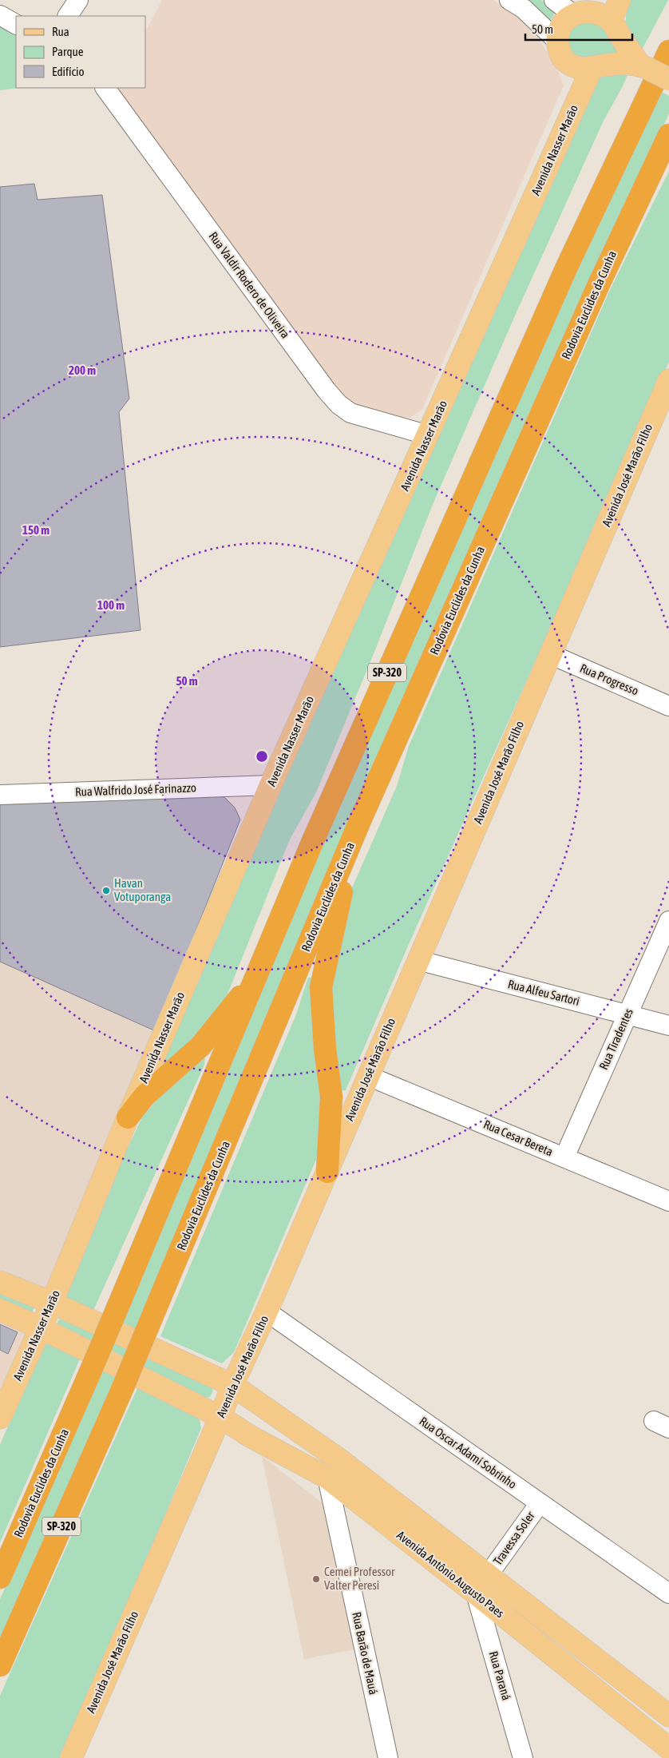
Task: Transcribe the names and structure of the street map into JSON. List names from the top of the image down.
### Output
{
  "streets": {
    "highway": ["Rodovia Euclides da Cunha", "SP-320"],
    "main road": ["Avenida Nasser Marão", "Avenida José Marão Filho", "Avenida Antônio Augusto Paes"],
    "street": [
      "Rua Valdir Rodero de Oliveira",
      "Rua Progresso",
      "Rua Walfrido José Farinazzo",
      "Rua Alfeu Sartori",
      "Rua Tiradentes",
      "Rua Cesar Bereta",
      "Rua Oscar Adamí Sobrinho",
      "Travessa Soler",
      "Rua Barão de Mauá",
      "Rua Paraná"
    ]
  },
  "crossings": [
    ["Avenida Nasser Marão", "Rua Valdir Rodero de Oliveira"],
    ["Avenida Nasser Marão", "Rua Walfrido José Farinazzo"],
    ["Avenida Nasser Marão", "Avenida Antônio Augusto Paes"],
    ["Avenida José Marão Filho", "Rua Progresso"],
    ["Avenida José Marão Filho", "Rua Alfeu Sartori"],
    ["Avenida José Marão Filho", "Rua Cesar Bereta"],
    ["Avenida José Marão Filho", "Rua Oscar Adamí Sobrinho"],
    ["Avenida José Marão Filho", "Avenida Antônio Augusto Paes"],
    ["Rua Alfeu Sartori", "Rua Tiradentes"],
    ["Rua Tiradentes", "Rua Cesar Bereta"],
    ["Rua Oscar Adamí Sobrinho", "Travessa Soler"],
    ["Travessa Soler", "Avenida Antônio Augusto Paes"],
    ["Avenida Antônio Augusto Paes", "Rua Barão de Mauá"],
    ["Avenida Antônio Augusto Paes", "Rua Paraná"]
  ],
  "places": ["Havan Votuporanga", "Cemei Professor Valter Peresi"],
  "legend": ["Rua", "Parque", "Edifício"],
  "scale_bar": "50 m",
  "rings": [
    "200 m",
    "150 m",
    "100 m",
    "50 m"
  ]
}
